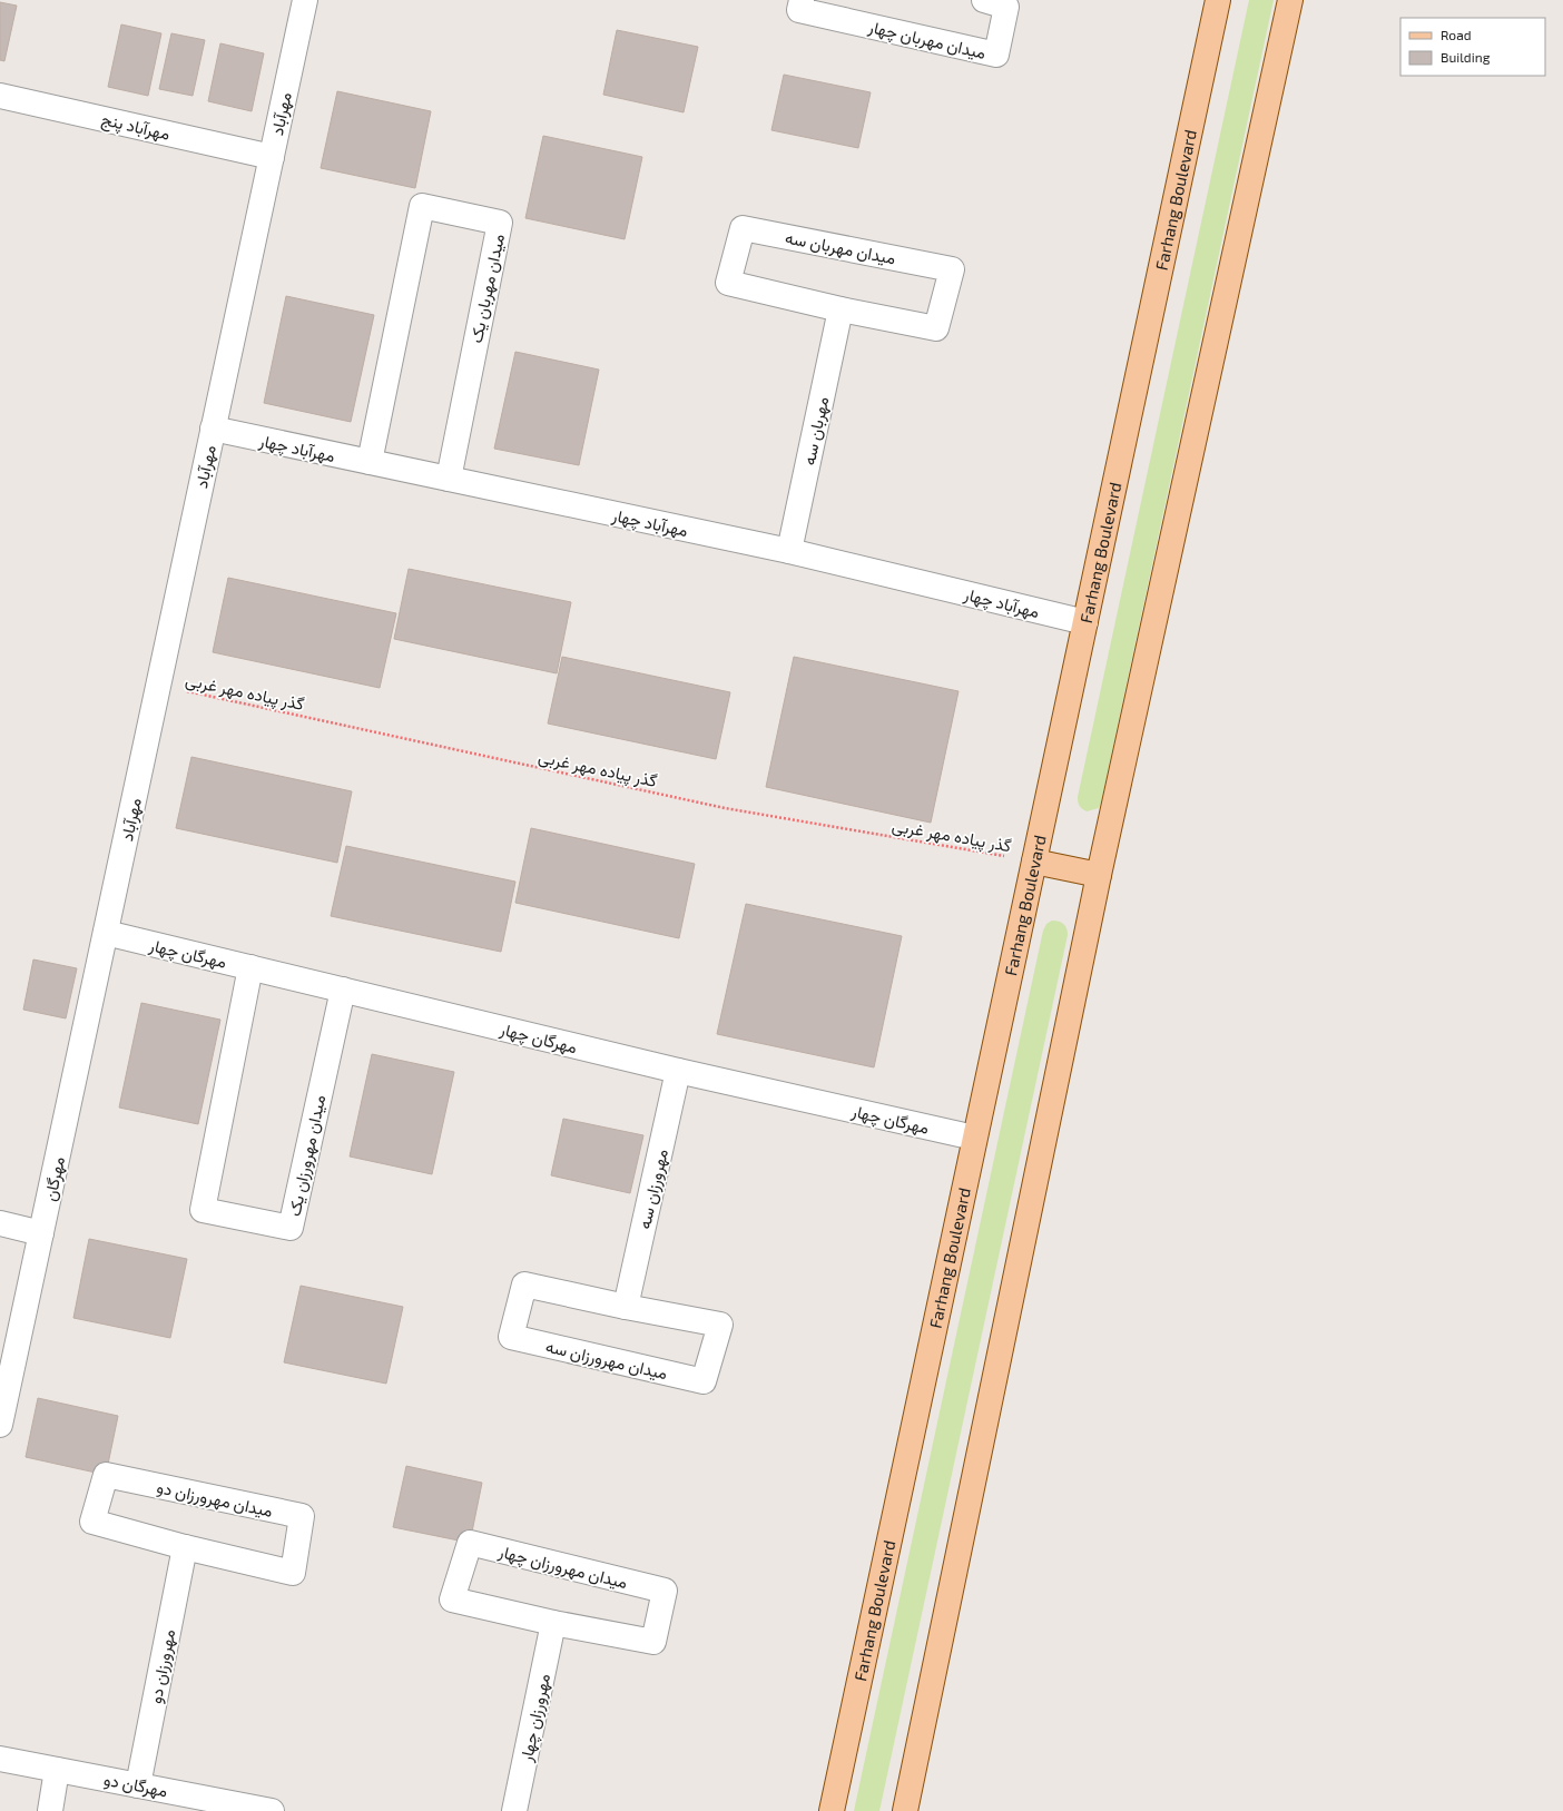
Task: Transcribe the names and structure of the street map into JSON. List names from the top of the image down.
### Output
{
  "streets": {
    "main road": ["Farhang Boulevard"],
    "street": [
      "میدان مهربان چهار",
      "مهرآباد",
      "مهرآباد پنج",
      "میدان مهربان سه",
      "میدان مهربان یک",
      "مهربان سه",
      "مهرآباد چهار",
      "مهرگان چهار",
      "میدان مهرورزان یک",
      "مهرگان",
      "مهرورزان سه",
      "میدان مهرورزان سه",
      "میدان مهرورزان دو",
      "میدان مهرورزان چهار",
      "مهرورزان دو",
      "مهرورزان چهار",
      "مهرگان دو"
    ],
    "path": ["گذر پیاده مهر غربی"]
  },
  "crossings": [
    ["مهرآباد", "مهرآباد پنج"],
    ["مهرآباد", "مهرآباد چهار"],
    ["مهرآباد", "گذر پیاده مهر غربی"],
    ["مهرآباد", "مهرگان چهار"],
    ["مهرآباد", "مهرگان"],
    ["Farhang Boulevard", "مهرآباد چهار"],
    ["Farhang Boulevard", "گذر پیاده مهر غربی"],
    ["Farhang Boulevard", "مهرگان چهار"],
    ["میدان مهربان سه", "مهربان سه"],
    ["میدان مهربان یک", "مهرآباد چهار"],
    ["مهربان سه", "مهرآباد چهار"],
    ["مهرگان چهار", "میدان مهرورزان یک"],
    ["مهرگان چهار", "مهرگان"],
    ["مهرگان چهار", "مهرورزان سه"],
    ["مهرورزان سه", "میدان مهرورزان سه"],
    ["میدان مهرورزان دو", "مهرورزان دو"],
    ["میدان مهرورزان چهار", "مهرورزان چهار"],
    ["مهرورزان دو", "مهرگان دو"]
  ],
  "legend": ["Road", "Building"]
}
